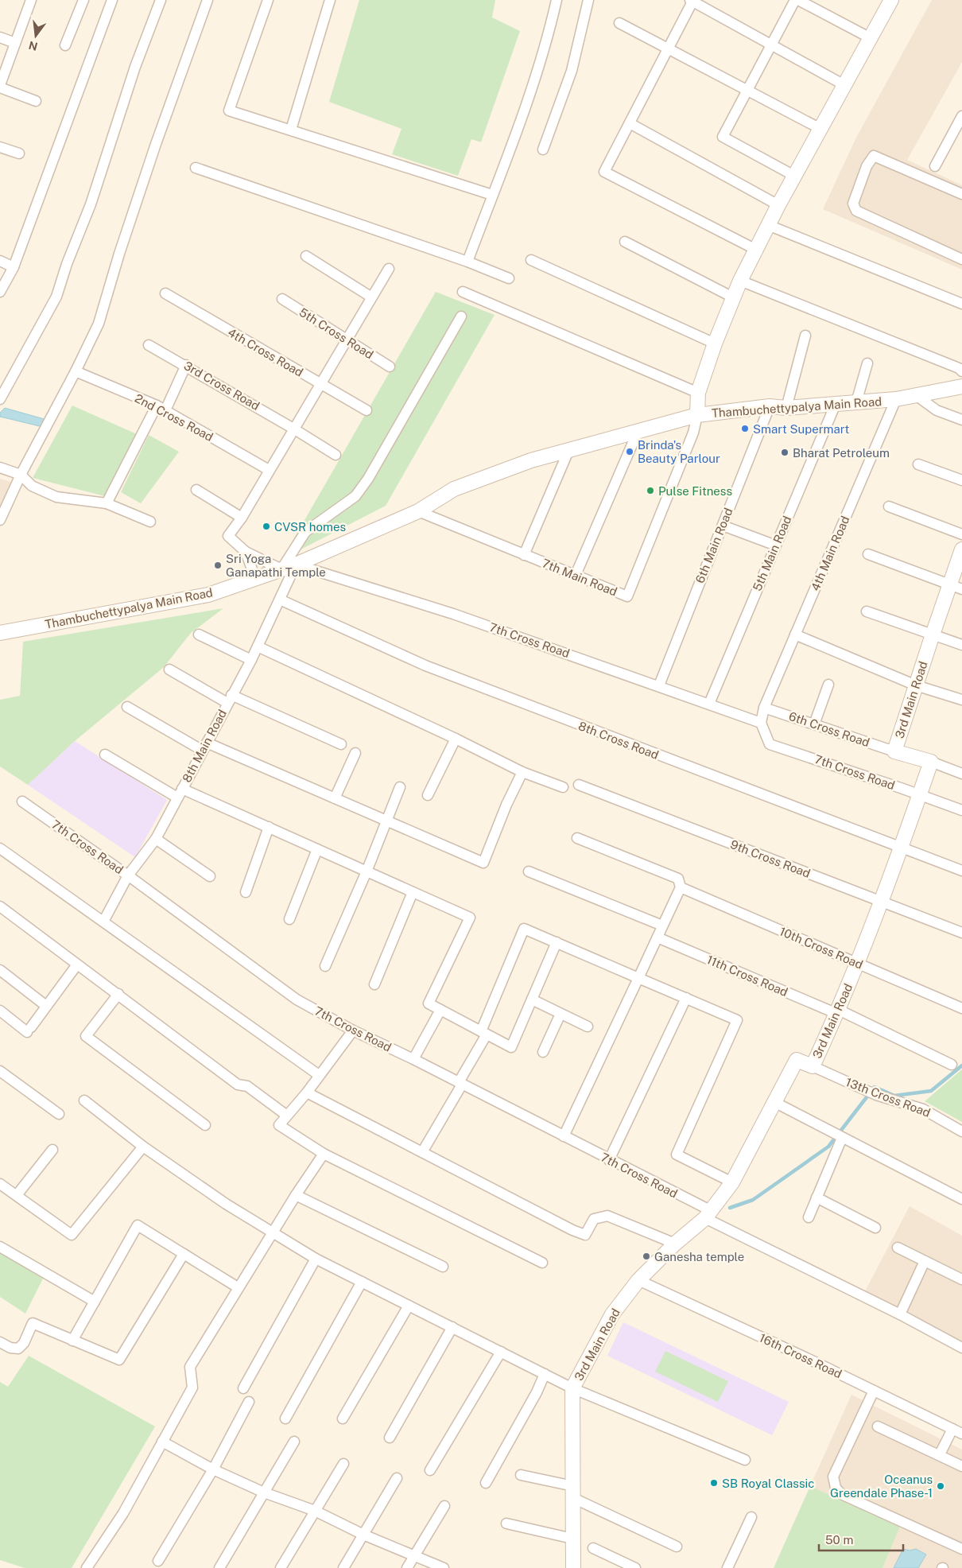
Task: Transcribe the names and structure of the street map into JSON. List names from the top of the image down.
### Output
{
  "streets": {
    "street": [
      "5th Cross Road",
      "4th Cross Road",
      "3rd Cross Road",
      "Thambuchettypalya Main Road",
      "2nd Cross Road",
      "6th Main Road",
      "5th Main Road",
      "4th Main Road",
      "7th Main Road",
      "7th Cross Road",
      "3rd Main Road",
      "6th Cross Road",
      "8th Cross Road",
      "8th Main Road",
      "9th Cross Road",
      "10th Cross Road",
      "11th Cross Road",
      "13th Cross Road",
      "16th Cross Road"
    ]
  },
  "crossings": [
    ["Thambuchettypalya Main Road", "6th Main Road"],
    ["Thambuchettypalya Main Road", "5th Main Road"],
    ["Thambuchettypalya Main Road", "4th Main Road"],
    ["Thambuchettypalya Main Road", "7th Main Road"],
    ["Thambuchettypalya Main Road", "7th Cross Road"],
    ["Thambuchettypalya Main Road", "8th Main Road"],
    ["6th Main Road", "7th Cross Road"],
    ["5th Main Road", "7th Cross Road"],
    ["4th Main Road", "6th Cross Road"],
    ["7th Cross Road", "3rd Main Road"],
    ["7th Cross Road", "8th Main Road"],
    ["3rd Main Road", "6th Cross Road"],
    ["3rd Main Road", "8th Cross Road"],
    ["3rd Main Road", "9th Cross Road"],
    ["3rd Main Road", "10th Cross Road"],
    ["3rd Main Road", "11th Cross Road"],
    ["3rd Main Road", "13th Cross Road"],
    ["3rd Main Road", "16th Cross Road"],
    ["8th Cross Road", "8th Main Road"]
  ],
  "places": [
    "Smart Supermart",
    "Brinda's Beauty Parlour",
    "Bharat Petroleum",
    "Pulse Fitness",
    "CVSR homes",
    "Sri Yoga Ganapathi Temple",
    "Ganesha temple",
    "SB Royal Classic",
    "Oceanus Greendale Phase-1"
  ],
  "scale_bar": "50 m",
  "north": "bottom"
}
